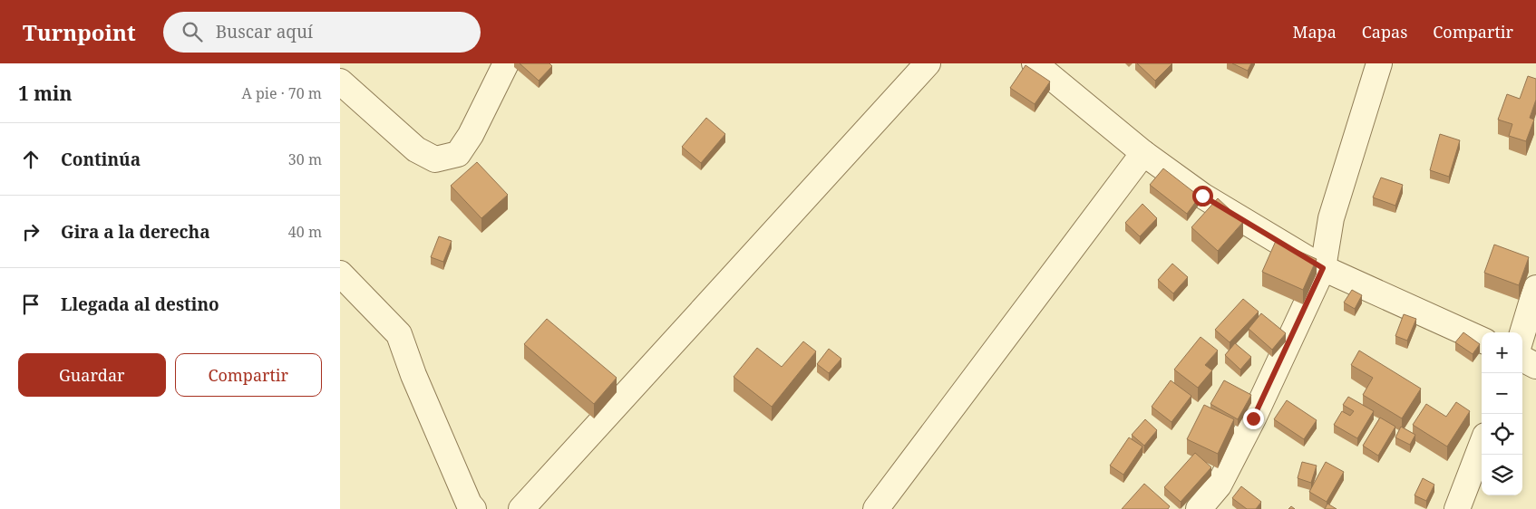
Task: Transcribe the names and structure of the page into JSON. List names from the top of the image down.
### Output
{
  "page": {
    "header": "Turnpoint",
    "search": "Buscar aquí",
    "nav": ["Mapa", "Capas", "Compartir"],
    "heading": ["1 min", "A pie · 70 m"],
    "list": [
      ["Continúa", "30 m"],
      ["Gira a la derecha", "40 m"],
      "Llegada al destino"
    ],
    "map_buttons": ["+", "−"],
    "buttons": ["Guardar", "Compartir"]
  }
}
